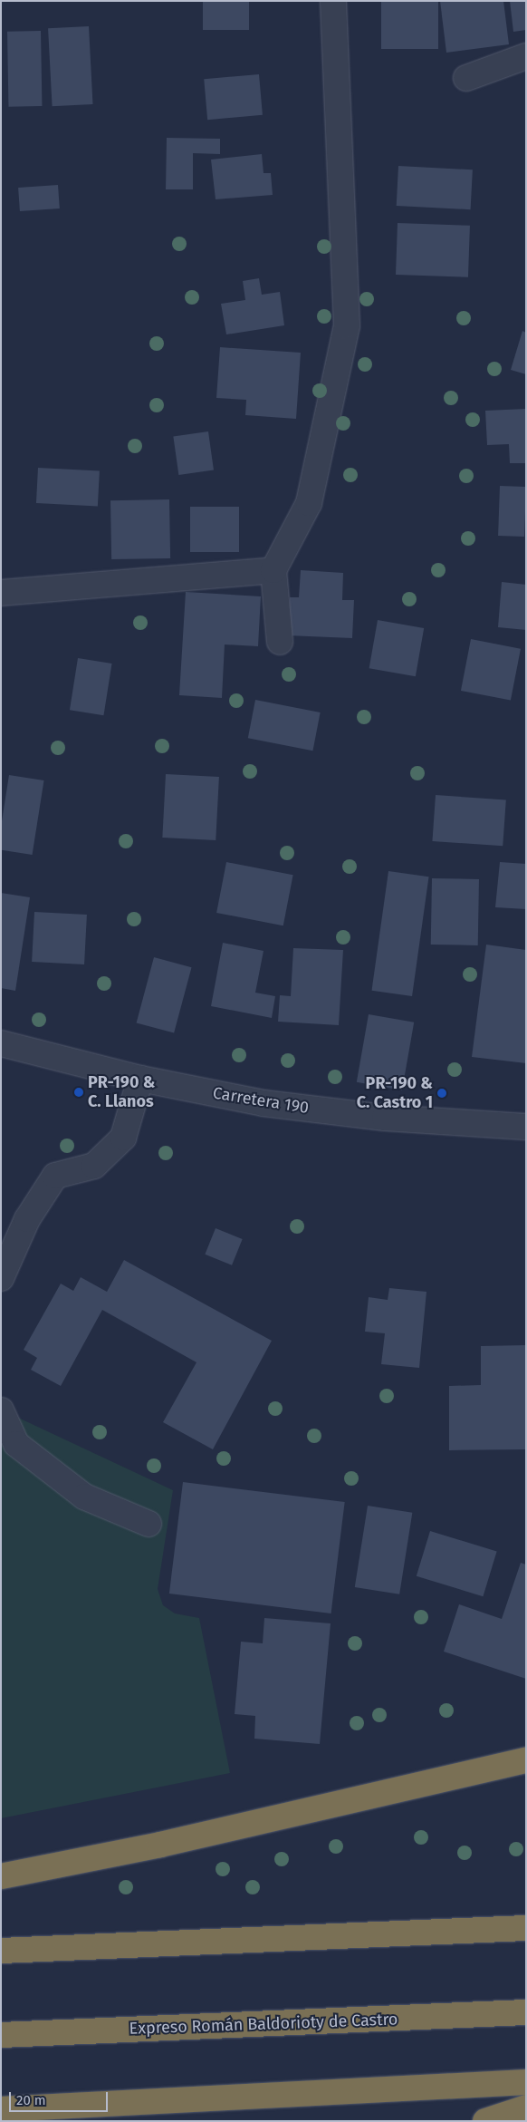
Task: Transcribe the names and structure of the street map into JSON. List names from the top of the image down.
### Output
{
  "streets": {
    "highway": ["Expreso Román Baldorioty de Castro"],
    "street": ["Carretera 190"]
  },
  "places": ["PR-190 & C. Llanos", "PR-190 & C. Castro 1"],
  "scale_bar": "20 m"
}
